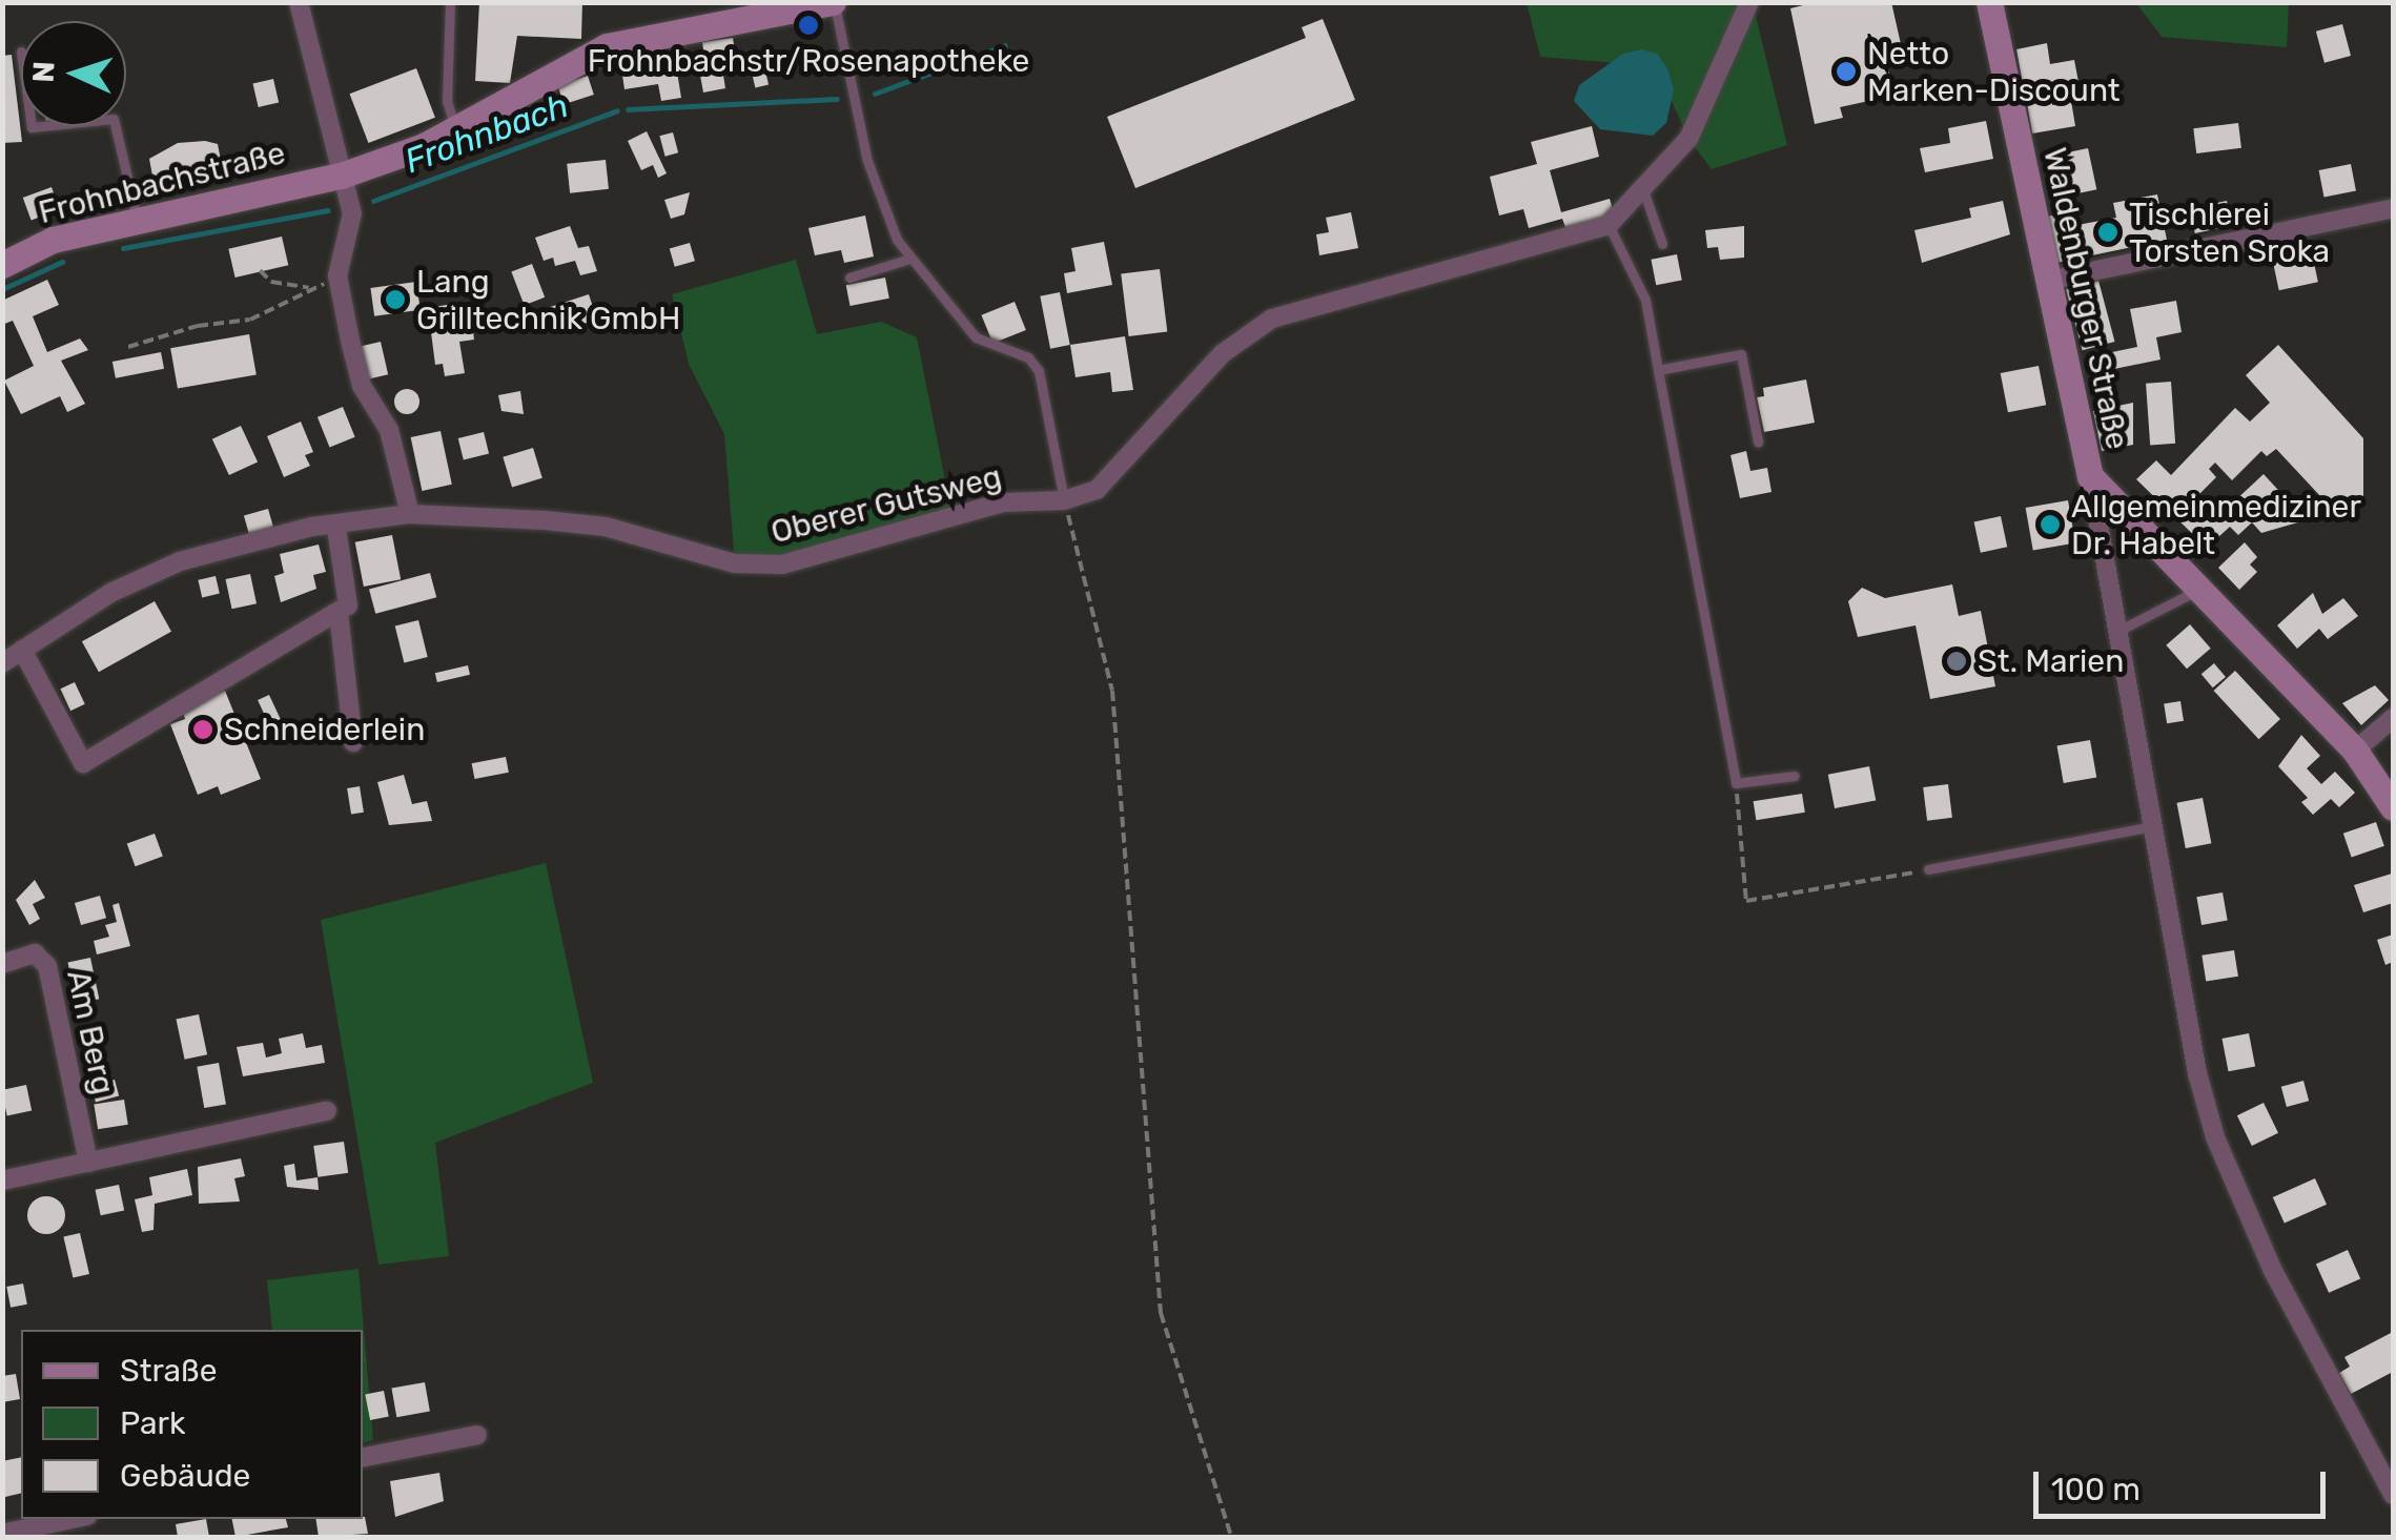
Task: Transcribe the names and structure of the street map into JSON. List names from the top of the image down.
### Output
{
  "streets": {
    "main road": ["Frohnbachstraße", "Waldenburger Straße"],
    "street": ["Oberer Gutsweg", "Am Berg"]
  },
  "water": ["Frohnbach"],
  "places": [
    "Frohnbachstr/Rosenapotheke",
    "Netto Marken-Discount",
    "Tischlerei Torsten Sroka",
    "Lang Grilltechnik GmbH",
    "Allgemeinmediziner Dr. Habelt",
    "St. Marien",
    "Schneiderlein"
  ],
  "legend": ["Straße", "Park", "Gebäude"],
  "scale_bar": "100 m",
  "north": "left"
}
